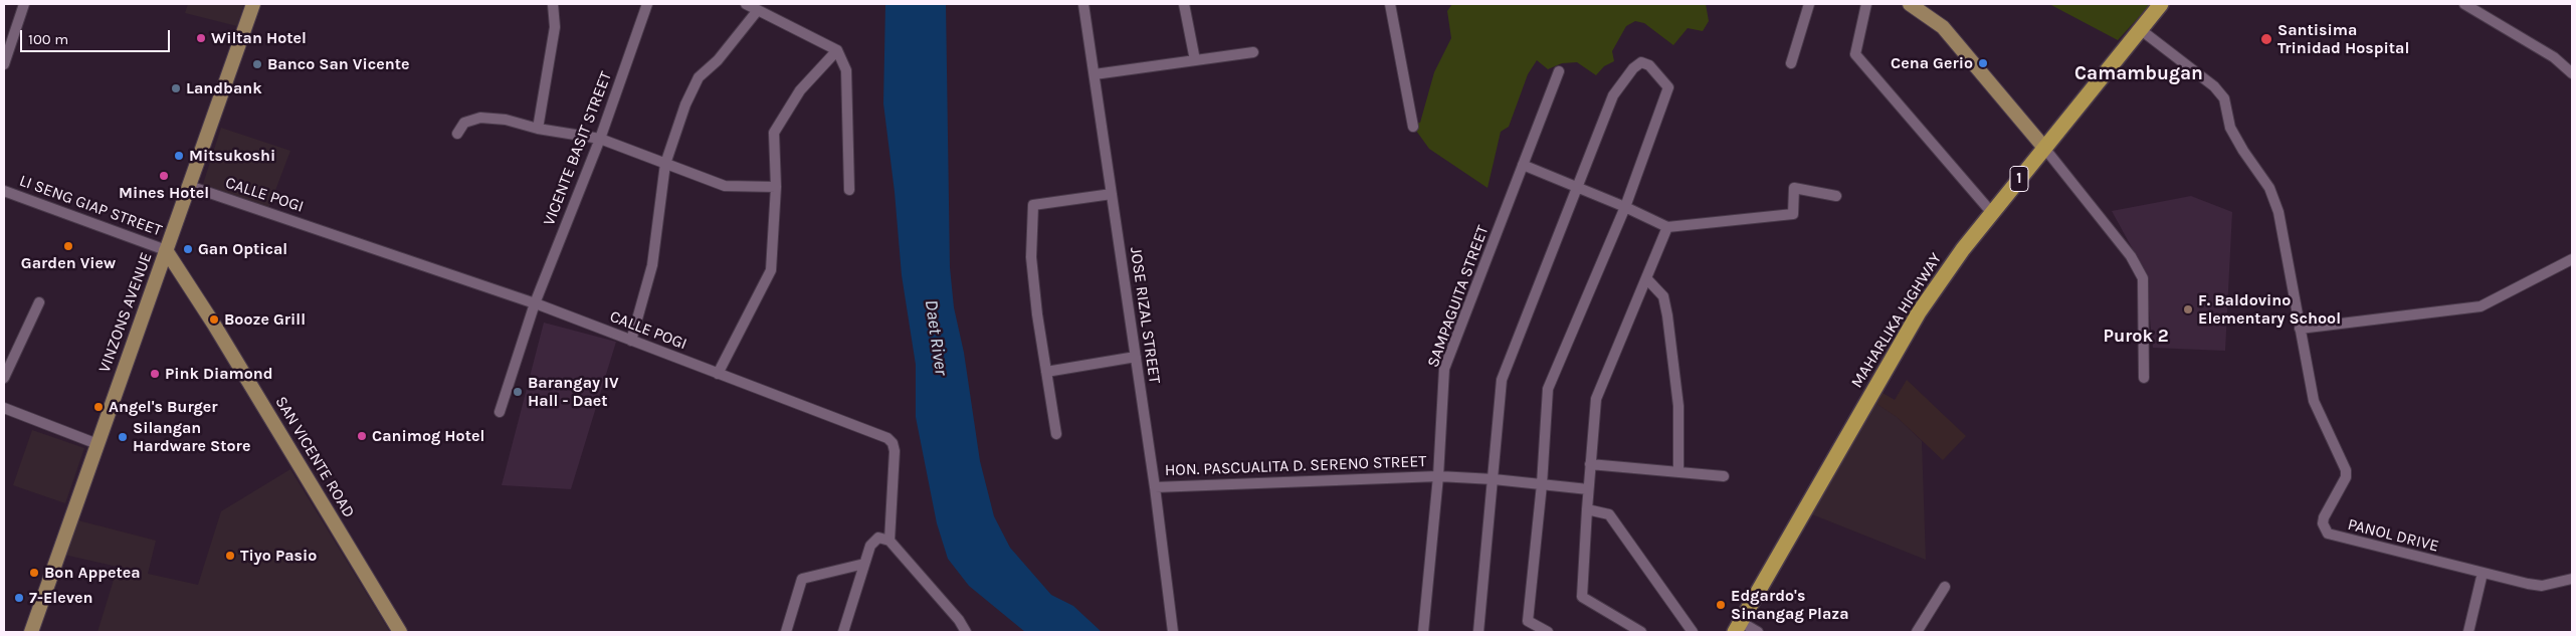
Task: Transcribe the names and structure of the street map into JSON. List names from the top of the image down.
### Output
{
  "streets": {
    "highway": ["1", "MAHARLIKA HIGHWAY"],
    "main road": ["VINZONS AVENUE", "SAN VICENTE ROAD"],
    "street": [
      "VICENTE BASIT STREET",
      "CALLE POGI",
      "LI SENG GIAP STREET",
      "SAMPAGUITA STREET",
      "JOSE RIZAL STREET",
      "HON. PASCUALITA D. SERENO STREET",
      "PANOL DRIVE"
    ]
  },
  "crossings": [
    ["VICENTE BASIT STREET", "CALLE POGI"],
    ["CALLE POGI", "VINZONS AVENUE"],
    ["LI SENG GIAP STREET", "VINZONS AVENUE"],
    ["LI SENG GIAP STREET", "SAN VICENTE ROAD"],
    ["SAMPAGUITA STREET", "HON. PASCUALITA D. SERENO STREET"],
    ["VINZONS AVENUE", "SAN VICENTE ROAD"],
    ["JOSE RIZAL STREET", "HON. PASCUALITA D. SERENO STREET"],
    ["MAHARLIKA HIGHWAY", "PANOL DRIVE"]
  ],
  "districts": ["Camambugan", "Purok 2"],
  "water": ["Daet River"],
  "places": [
    "Wiltan Hotel",
    "Santisima Trinidad Hospital",
    "Cena Gerio",
    "Banco San Vicente",
    "Landbank",
    "Mitsukoshi",
    "Mines Hotel",
    "Garden View",
    "Gan Optical",
    "F. Baldovino Elementary School",
    "Booze Grill",
    "Pink Diamond",
    "Barangay IV Hall - Daet",
    "Angel's Burger",
    "Canimog Hotel",
    "Silangan Hardware Store",
    "Tiyo Pasio",
    "Bon Appetea",
    "7-Eleven",
    "Edgardo's Sinangag Plaza"
  ],
  "scale_bar": "100 m"
}
